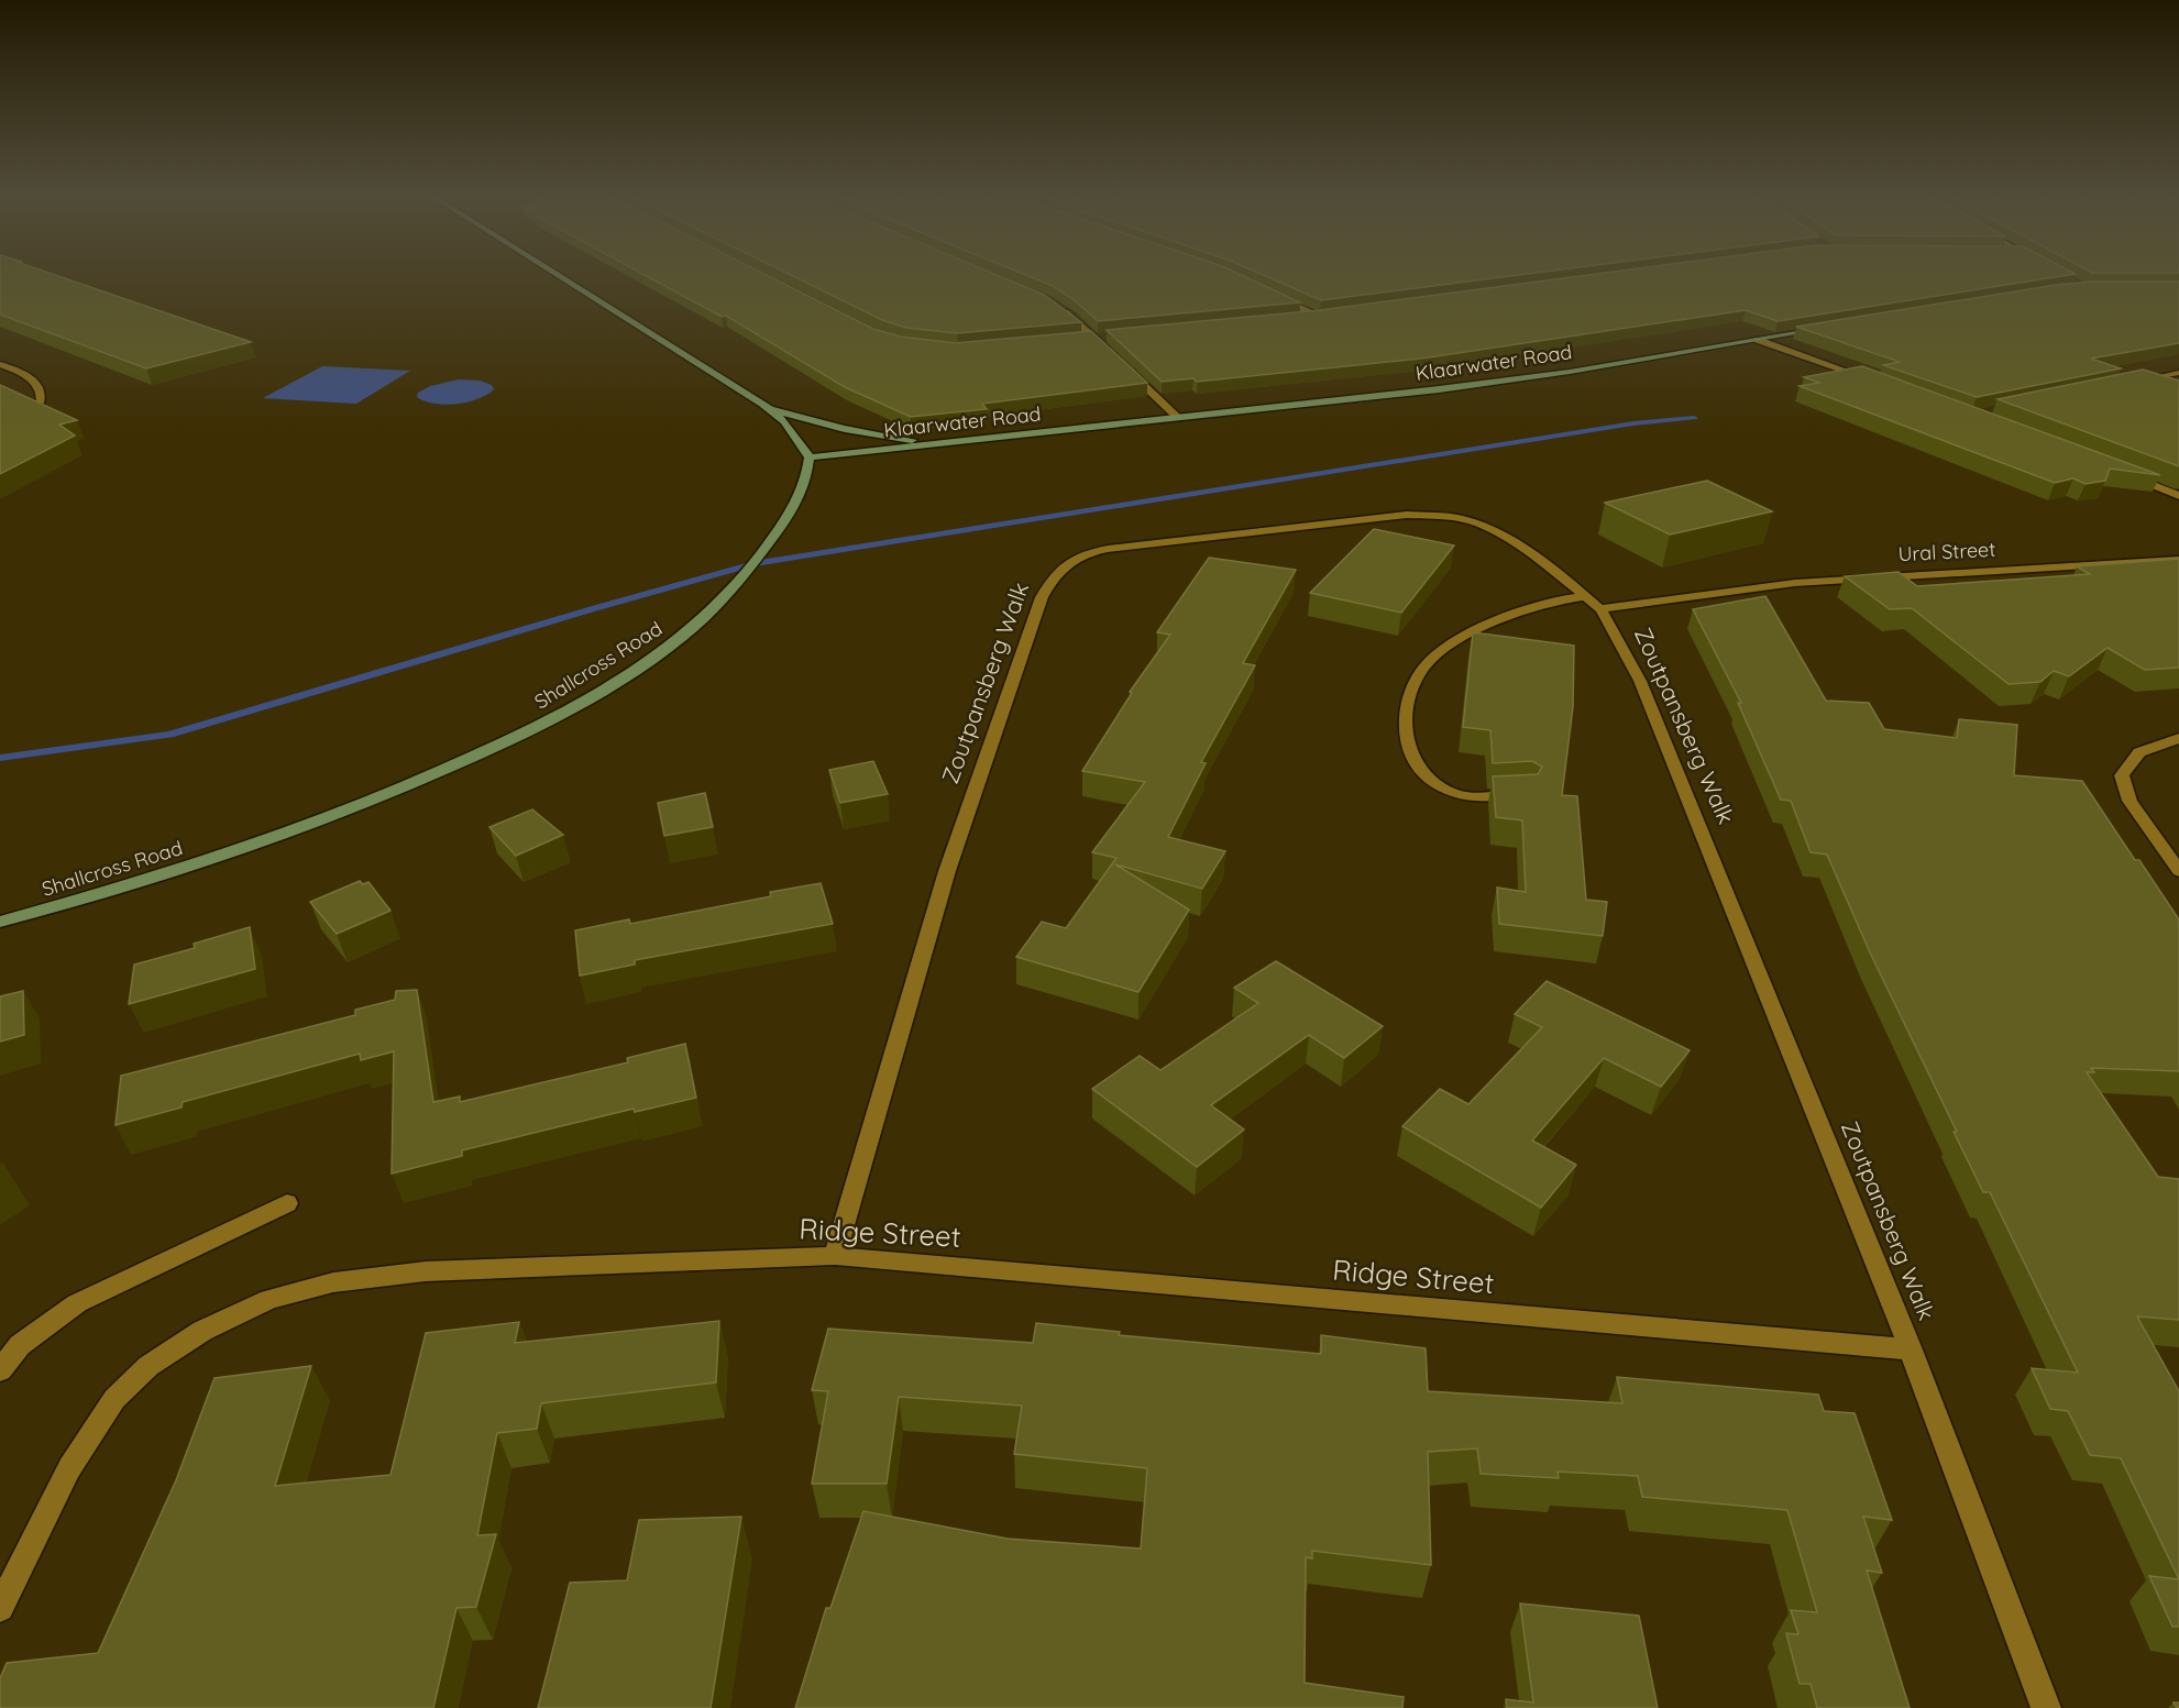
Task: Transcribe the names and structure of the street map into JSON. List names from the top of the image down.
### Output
{
  "streets": {
    "street": [
      "Klaarwater Road",
      "Ural Street",
      "Shallcross Road",
      "Zoutpansberg Walk",
      "Ridge Street"
    ]
  },
  "crossings": [
    ["Klaarwater Road", "Shallcross Road"],
    ["Ural Street", "Zoutpansberg Walk"],
    ["Zoutpansberg Walk", "Ridge Street"]
  ]
}
